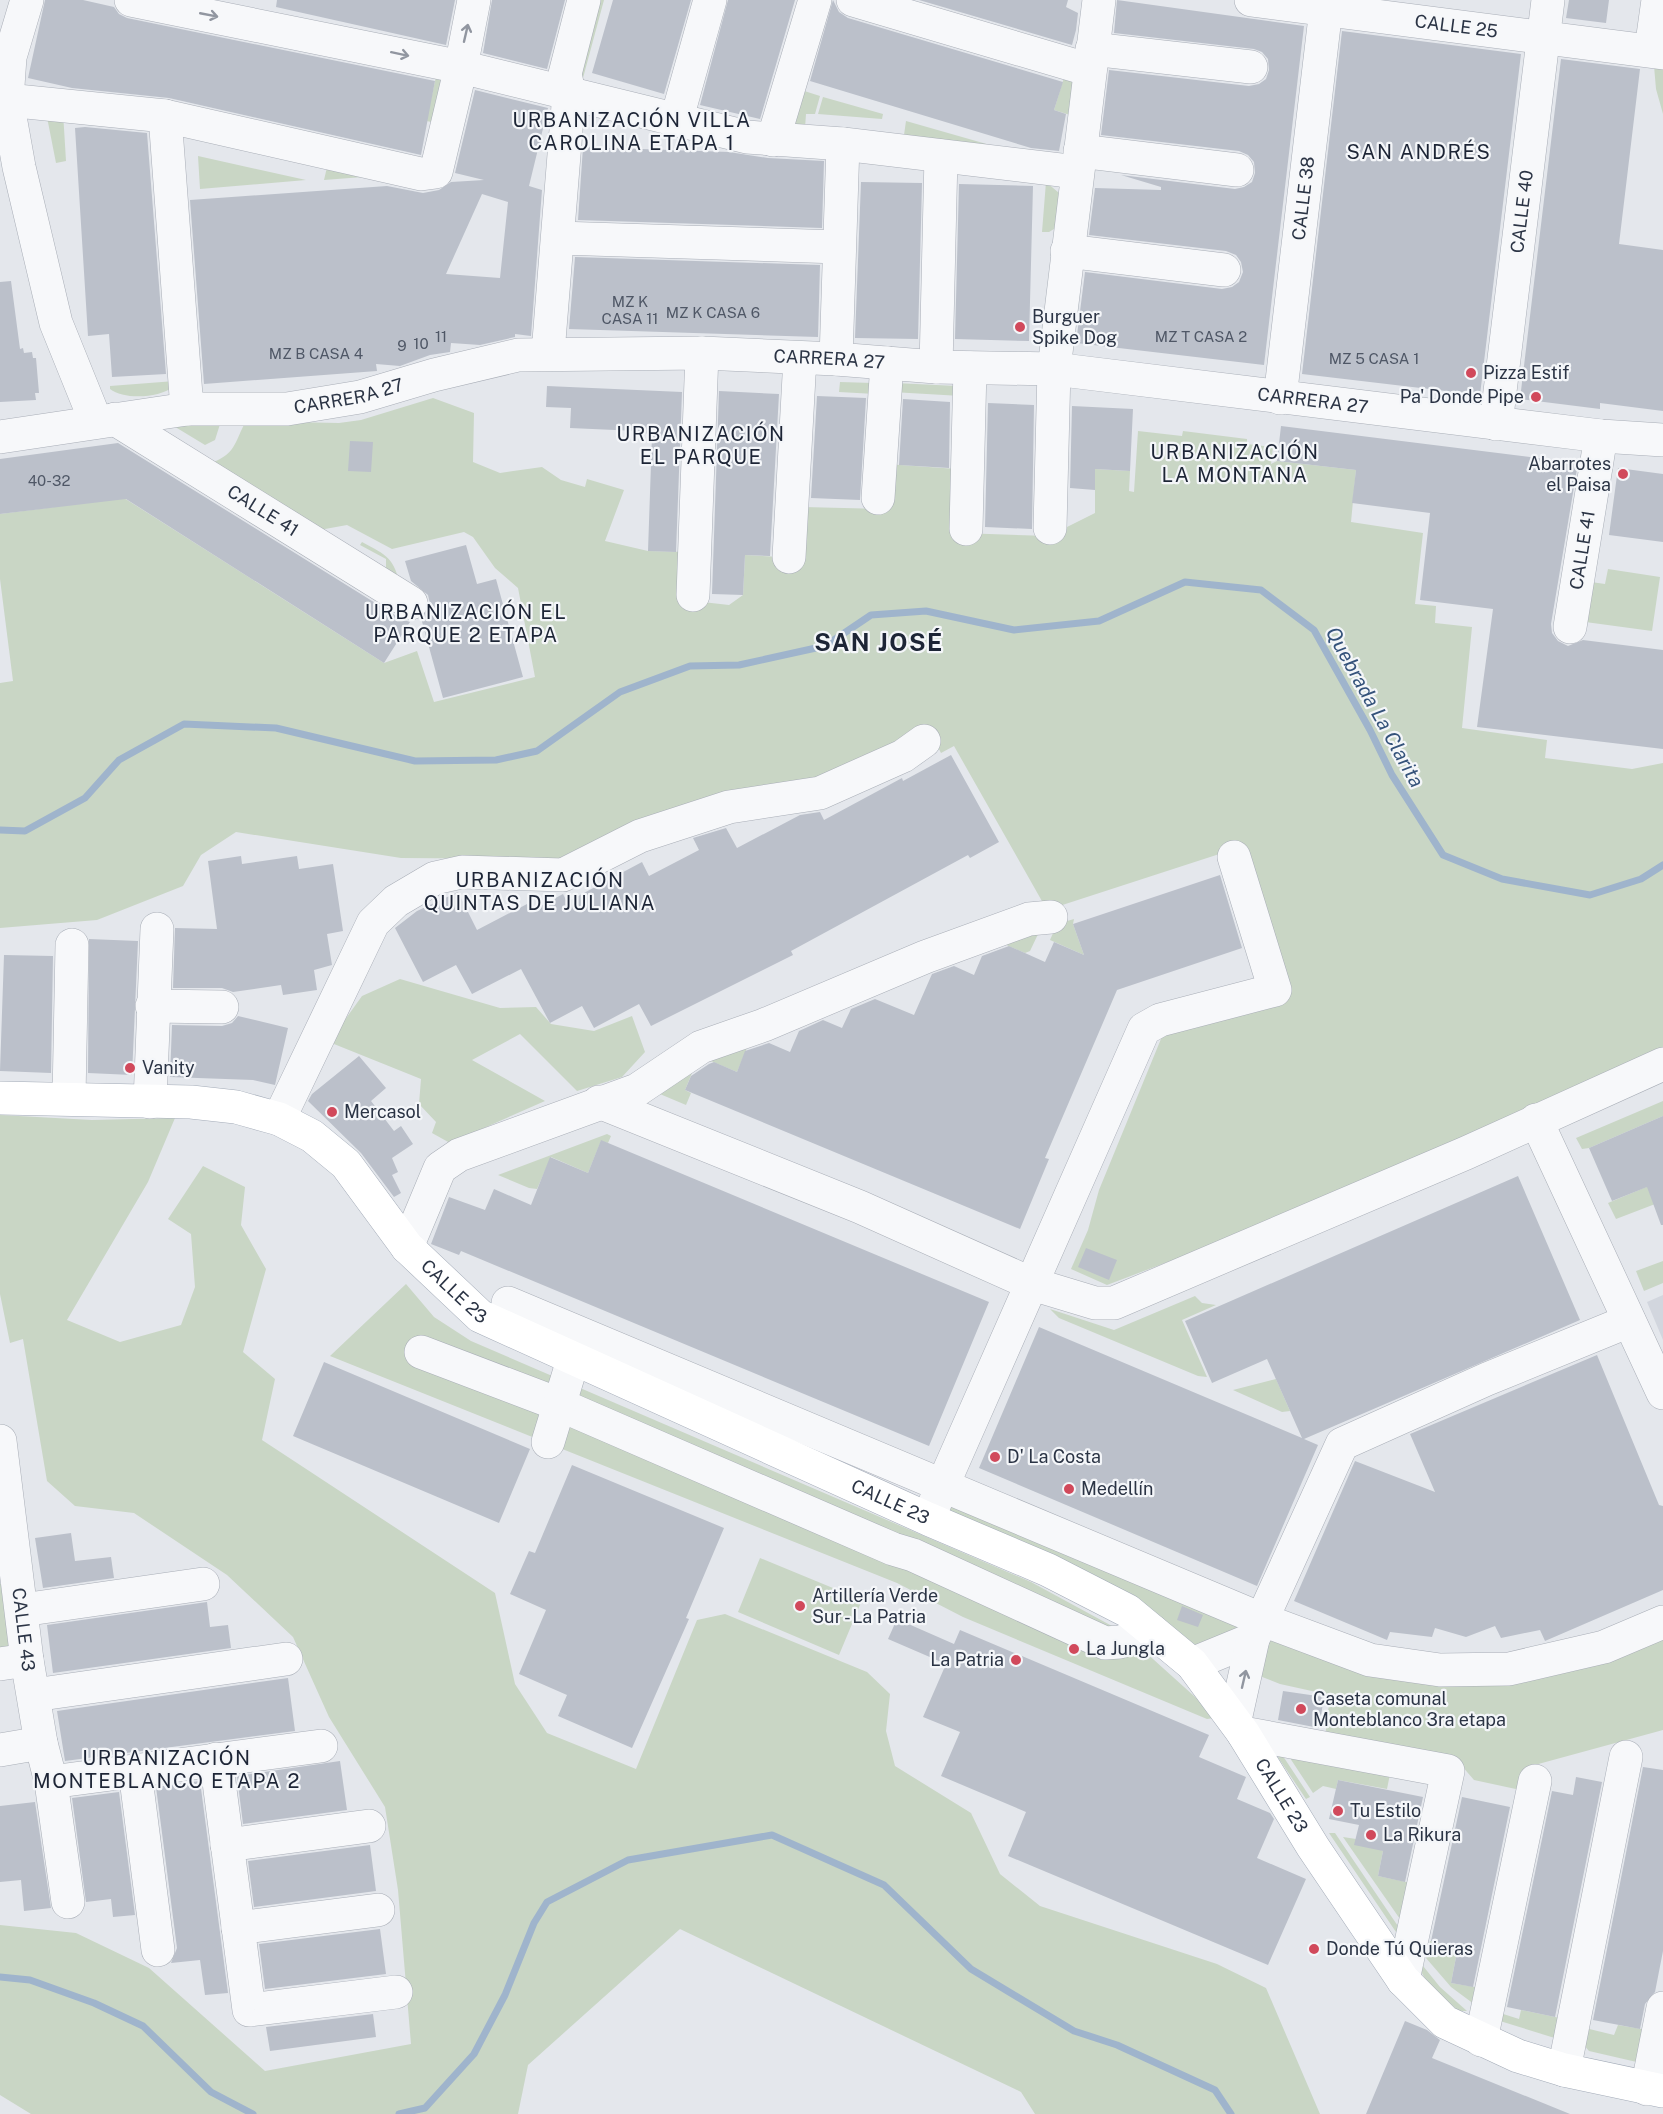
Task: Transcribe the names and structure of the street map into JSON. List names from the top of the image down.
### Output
{
  "streets": {
    "main road": ["CALLE 23"],
    "street": [
      "CALLE 25",
      "CALLE 38",
      "CALLE 40",
      "CARRERA 27",
      "CALLE 41",
      "CALLE 43"
    ]
  },
  "crossings": [
    ["CALLE 25", "CALLE 38"],
    ["CALLE 25", "CALLE 40"],
    ["CALLE 38", "CARRERA 27"],
    ["CALLE 40", "CARRERA 27"],
    ["CARRERA 27", "CALLE 41"]
  ],
  "districts": [
    "URBANIZACIÓN VILLA CAROLINA ETAPA 1",
    "SAN ANDRÉS",
    "URBANIZACIÓN EL PARQUE",
    "URBANIZACIÓN LA MONTANA",
    "URBANIZACIÓN EL PARQUE 2 ETAPA",
    "SAN JOSÉ",
    "URBANIZACIÓN QUINTAS DE JULIANA",
    "URBANIZACIÓN MONTEBLANCO ETAPA 2"
  ],
  "water": ["Quebrada La Clarita"],
  "places": [
    "Burguer Spike Dog",
    "Pizza Estif",
    "Pa' Donde Pipe",
    "Abarrotes el Paisa",
    "Vanity",
    "Mercasol",
    "D' La Costa",
    "Medellín",
    "Artillería Verde Sur - La Patria",
    "La Jungla",
    "La Patria",
    "Caseta comunal Monteblanco 3ra etapa",
    "Tu Estilo",
    "La Rikura",
    "Donde Tú Quieras"
  ],
  "house_numbers": [
    "MZ K CASA 11",
    "MZ K CASA 6",
    "11",
    "MZ T CASA 2",
    "10",
    "9",
    "MZ B CASA 4",
    "MZ 5 CASA 1",
    "40-32"
  ]
}
